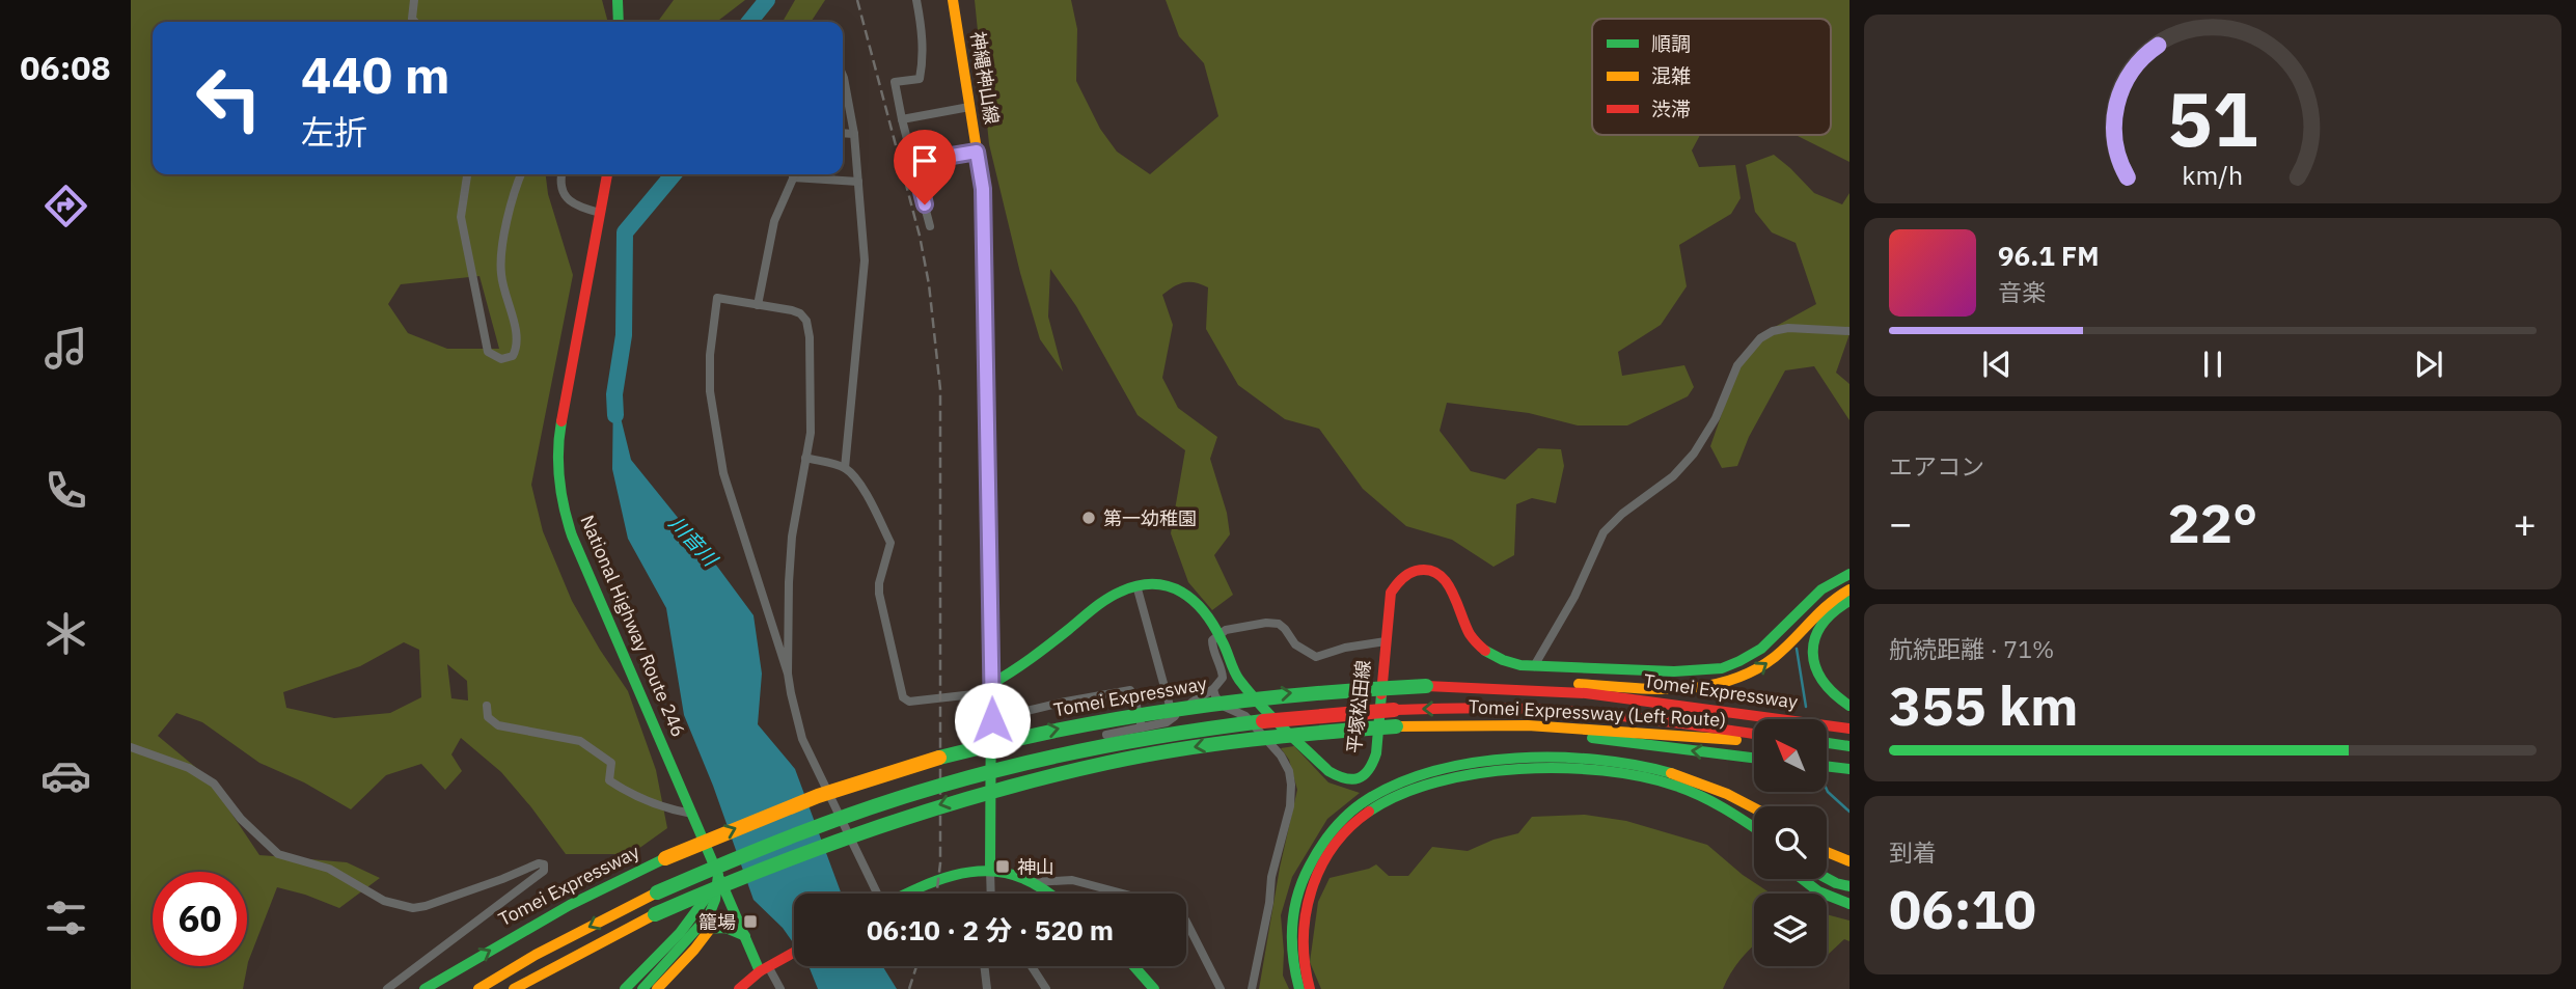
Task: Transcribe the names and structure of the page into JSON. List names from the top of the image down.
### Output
{
  "streets": {
    "main road": [
      "神縄神山線",
      "National Highway Route 246",
      "Tomei Expressway",
      "平塚松田線",
      "Tomei Expressway (Left Route)"
    ]
  },
  "crossings": [
    ["神縄神山線", "平塚松田線"]
  ],
  "water": ["川音川"],
  "places": {
    "other": ["第一幼稚園"],
    "transit": ["神山", "籠場"]
  },
  "legend": ["順調", "混雑", "渋滞"],
  "north": "top left",
  "page": {
    "tabs": "06:08",
    "turn": ["440 m", "左折"],
    "song": ["96.1 FM", "音楽"],
    "tile": [
      "エアコン",
      ["航続距離 · 71%", "355 km"],
      ["到着", "06:10"]
    ],
    "heat": ["−", "22°", "+"],
    "limit": "60",
    "trip": "06:10 · 2 分 · 520 m",
    "gauge": ["51", "km/h"]
  }
}
